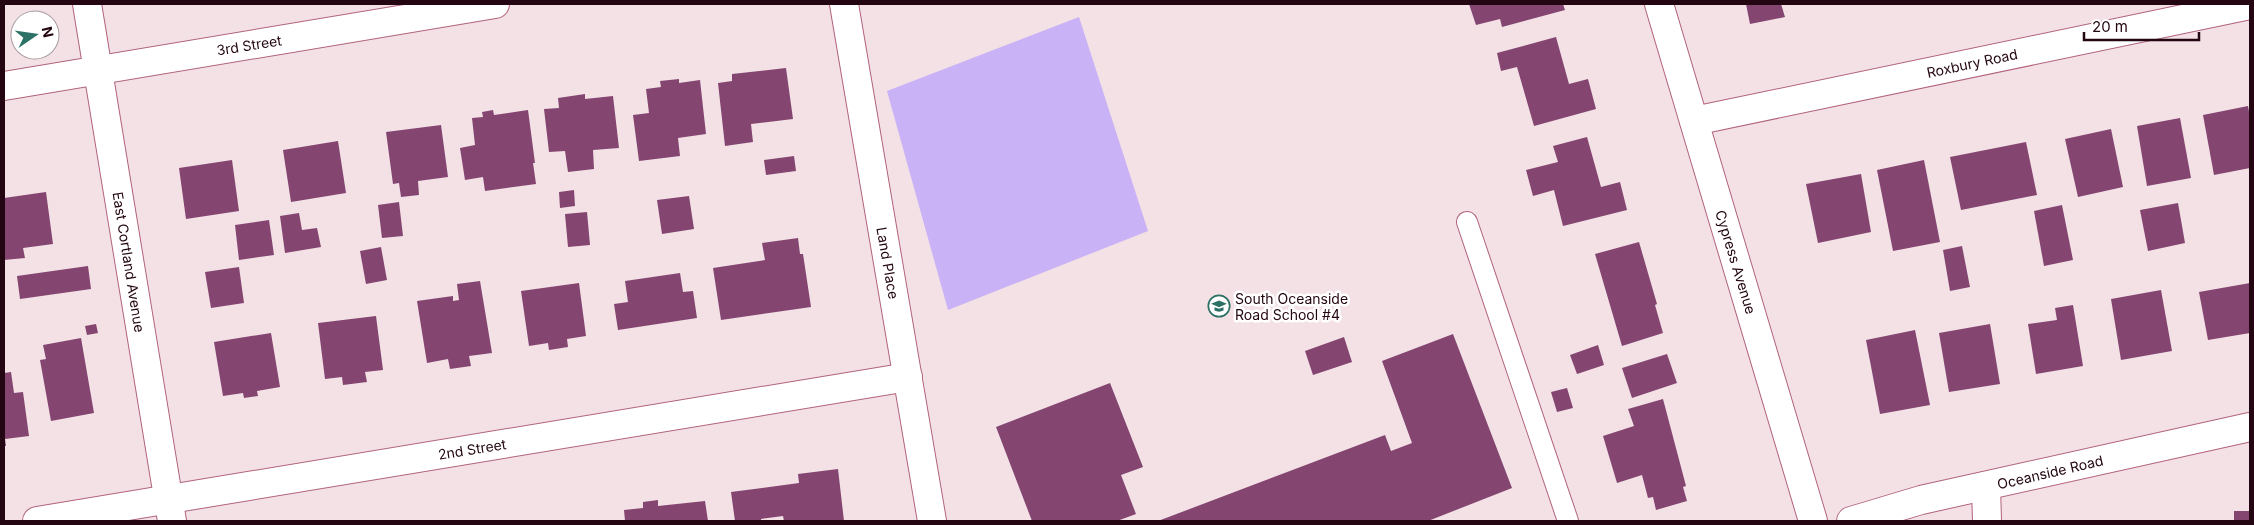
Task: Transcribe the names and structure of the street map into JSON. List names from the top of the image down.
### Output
{
  "streets": {
    "street": [
      "3rd Street",
      "Roxbury Road",
      "East Cortland Avenue",
      "Cypress Avenue",
      "Land Place",
      "2nd Street",
      "Oceanside Road"
    ]
  },
  "crossings": [
    ["3rd Street", "East Cortland Avenue"],
    ["Roxbury Road", "Cypress Avenue"],
    ["East Cortland Avenue", "2nd Street"],
    ["Land Place", "2nd Street"]
  ],
  "places": {
    "school or university": ["South Oceanside Road School #4"]
  },
  "scale_bar": "20 m",
  "north": "right"
}
